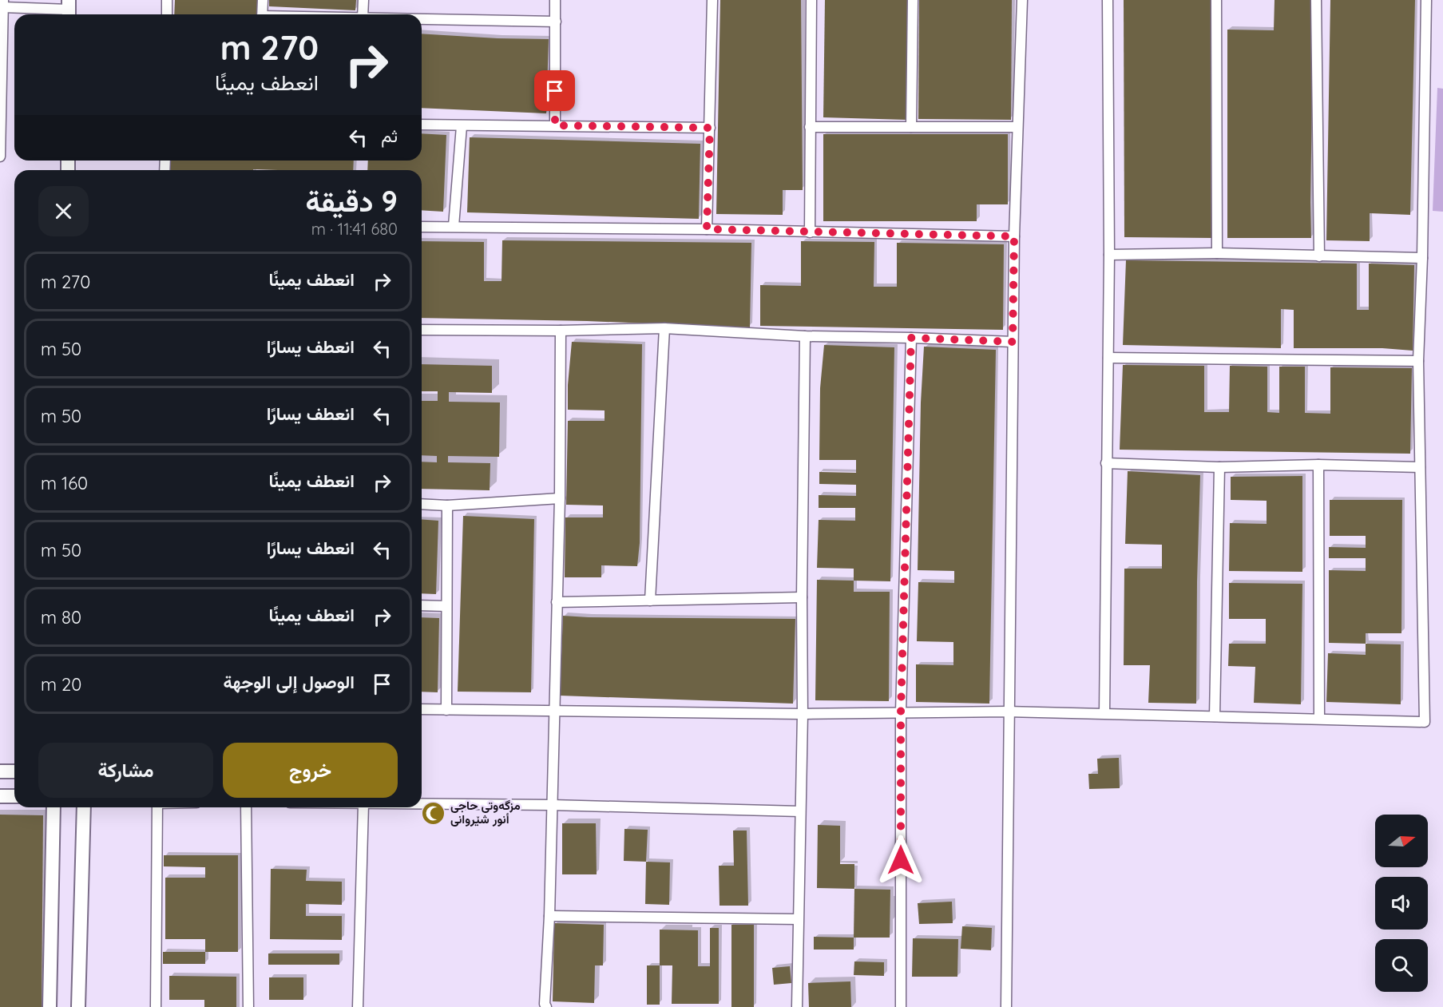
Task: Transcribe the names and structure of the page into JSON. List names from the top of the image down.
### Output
{
  "places": {
    "mosque": ["مزگەوتی حاجی أنور شێروانی"]
  },
  "north": "right",
  "page": {
    "turn": ["270 m", "انعطف يمينًا"],
    "then": "ثم",
    "heading": ["9 دقيقة", "680 m · 11:41"],
    "list": [
      {
        "name": "انعطف يمينًا",
        "value": "270 m"
      },
      {
        "name": "انعطف يسارًا",
        "value": "50 m"
      },
      {
        "name": "انعطف يسارًا",
        "value": "50 m"
      },
      {
        "name": "انعطف يمينًا",
        "value": "160 m"
      },
      {
        "name": "انعطف يسارًا",
        "value": "50 m"
      },
      {
        "name": "انعطف يمينًا",
        "value": "80 m"
      },
      {
        "name": "الوصول إلى الوجهة",
        "value": "20 m"
      }
    ],
    "buttons": ["خروج", "مشاركة"]
  }
}
